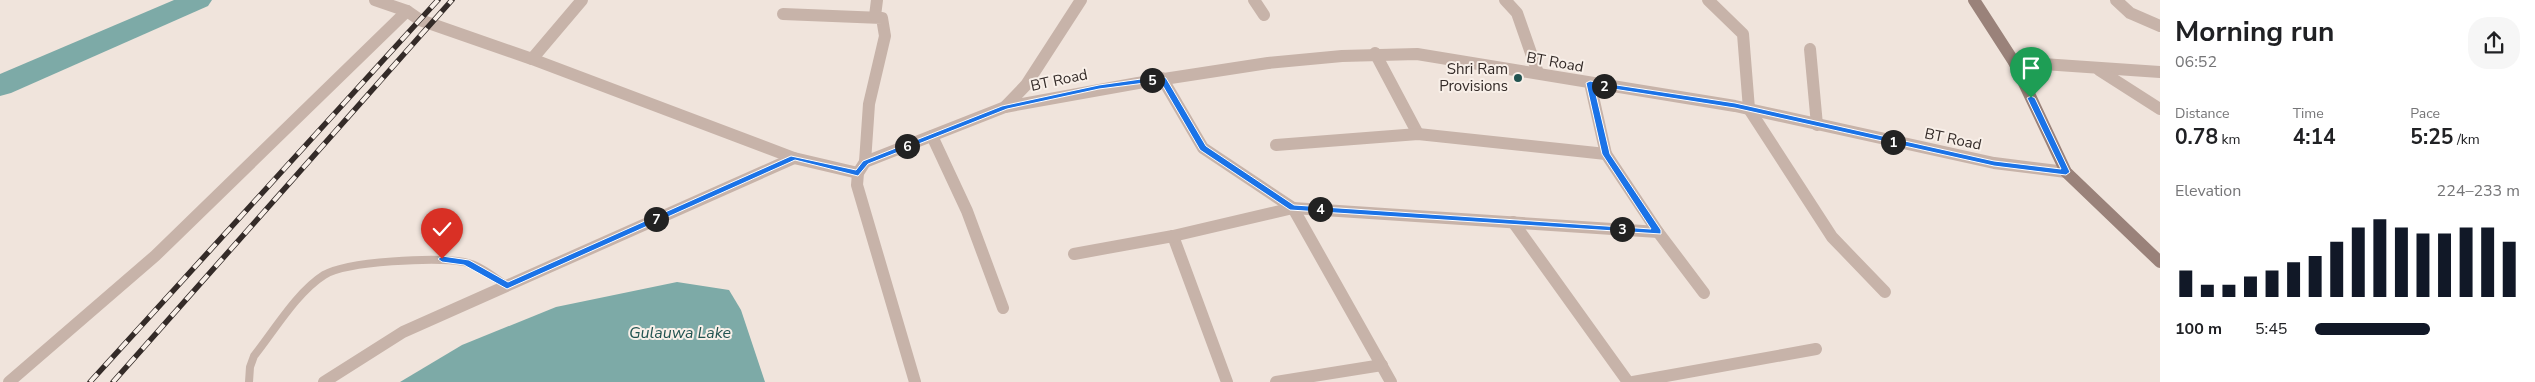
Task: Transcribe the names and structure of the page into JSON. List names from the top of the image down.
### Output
{
  "streets": {
    "street": ["BT Road"]
  },
  "water": ["Gulauwa Lake"],
  "places": ["Shri Ram Provisions"],
  "page": {
    "heading": ["Morning run", "06:52"],
    "pins": [
      "5",
      "2",
      "1",
      "6",
      "4",
      "7",
      "3"
    ],
    "stats": [
      ["Distance", "0.78 km"],
      ["Time", "4:14"],
      ["Pace", "5:25 /km"]
    ],
    "chart": ["Elevation", "224–233 m"],
    "list": [
      {
        "name": "100 m",
        "note": "5:45"
      }
    ]
  }
}
